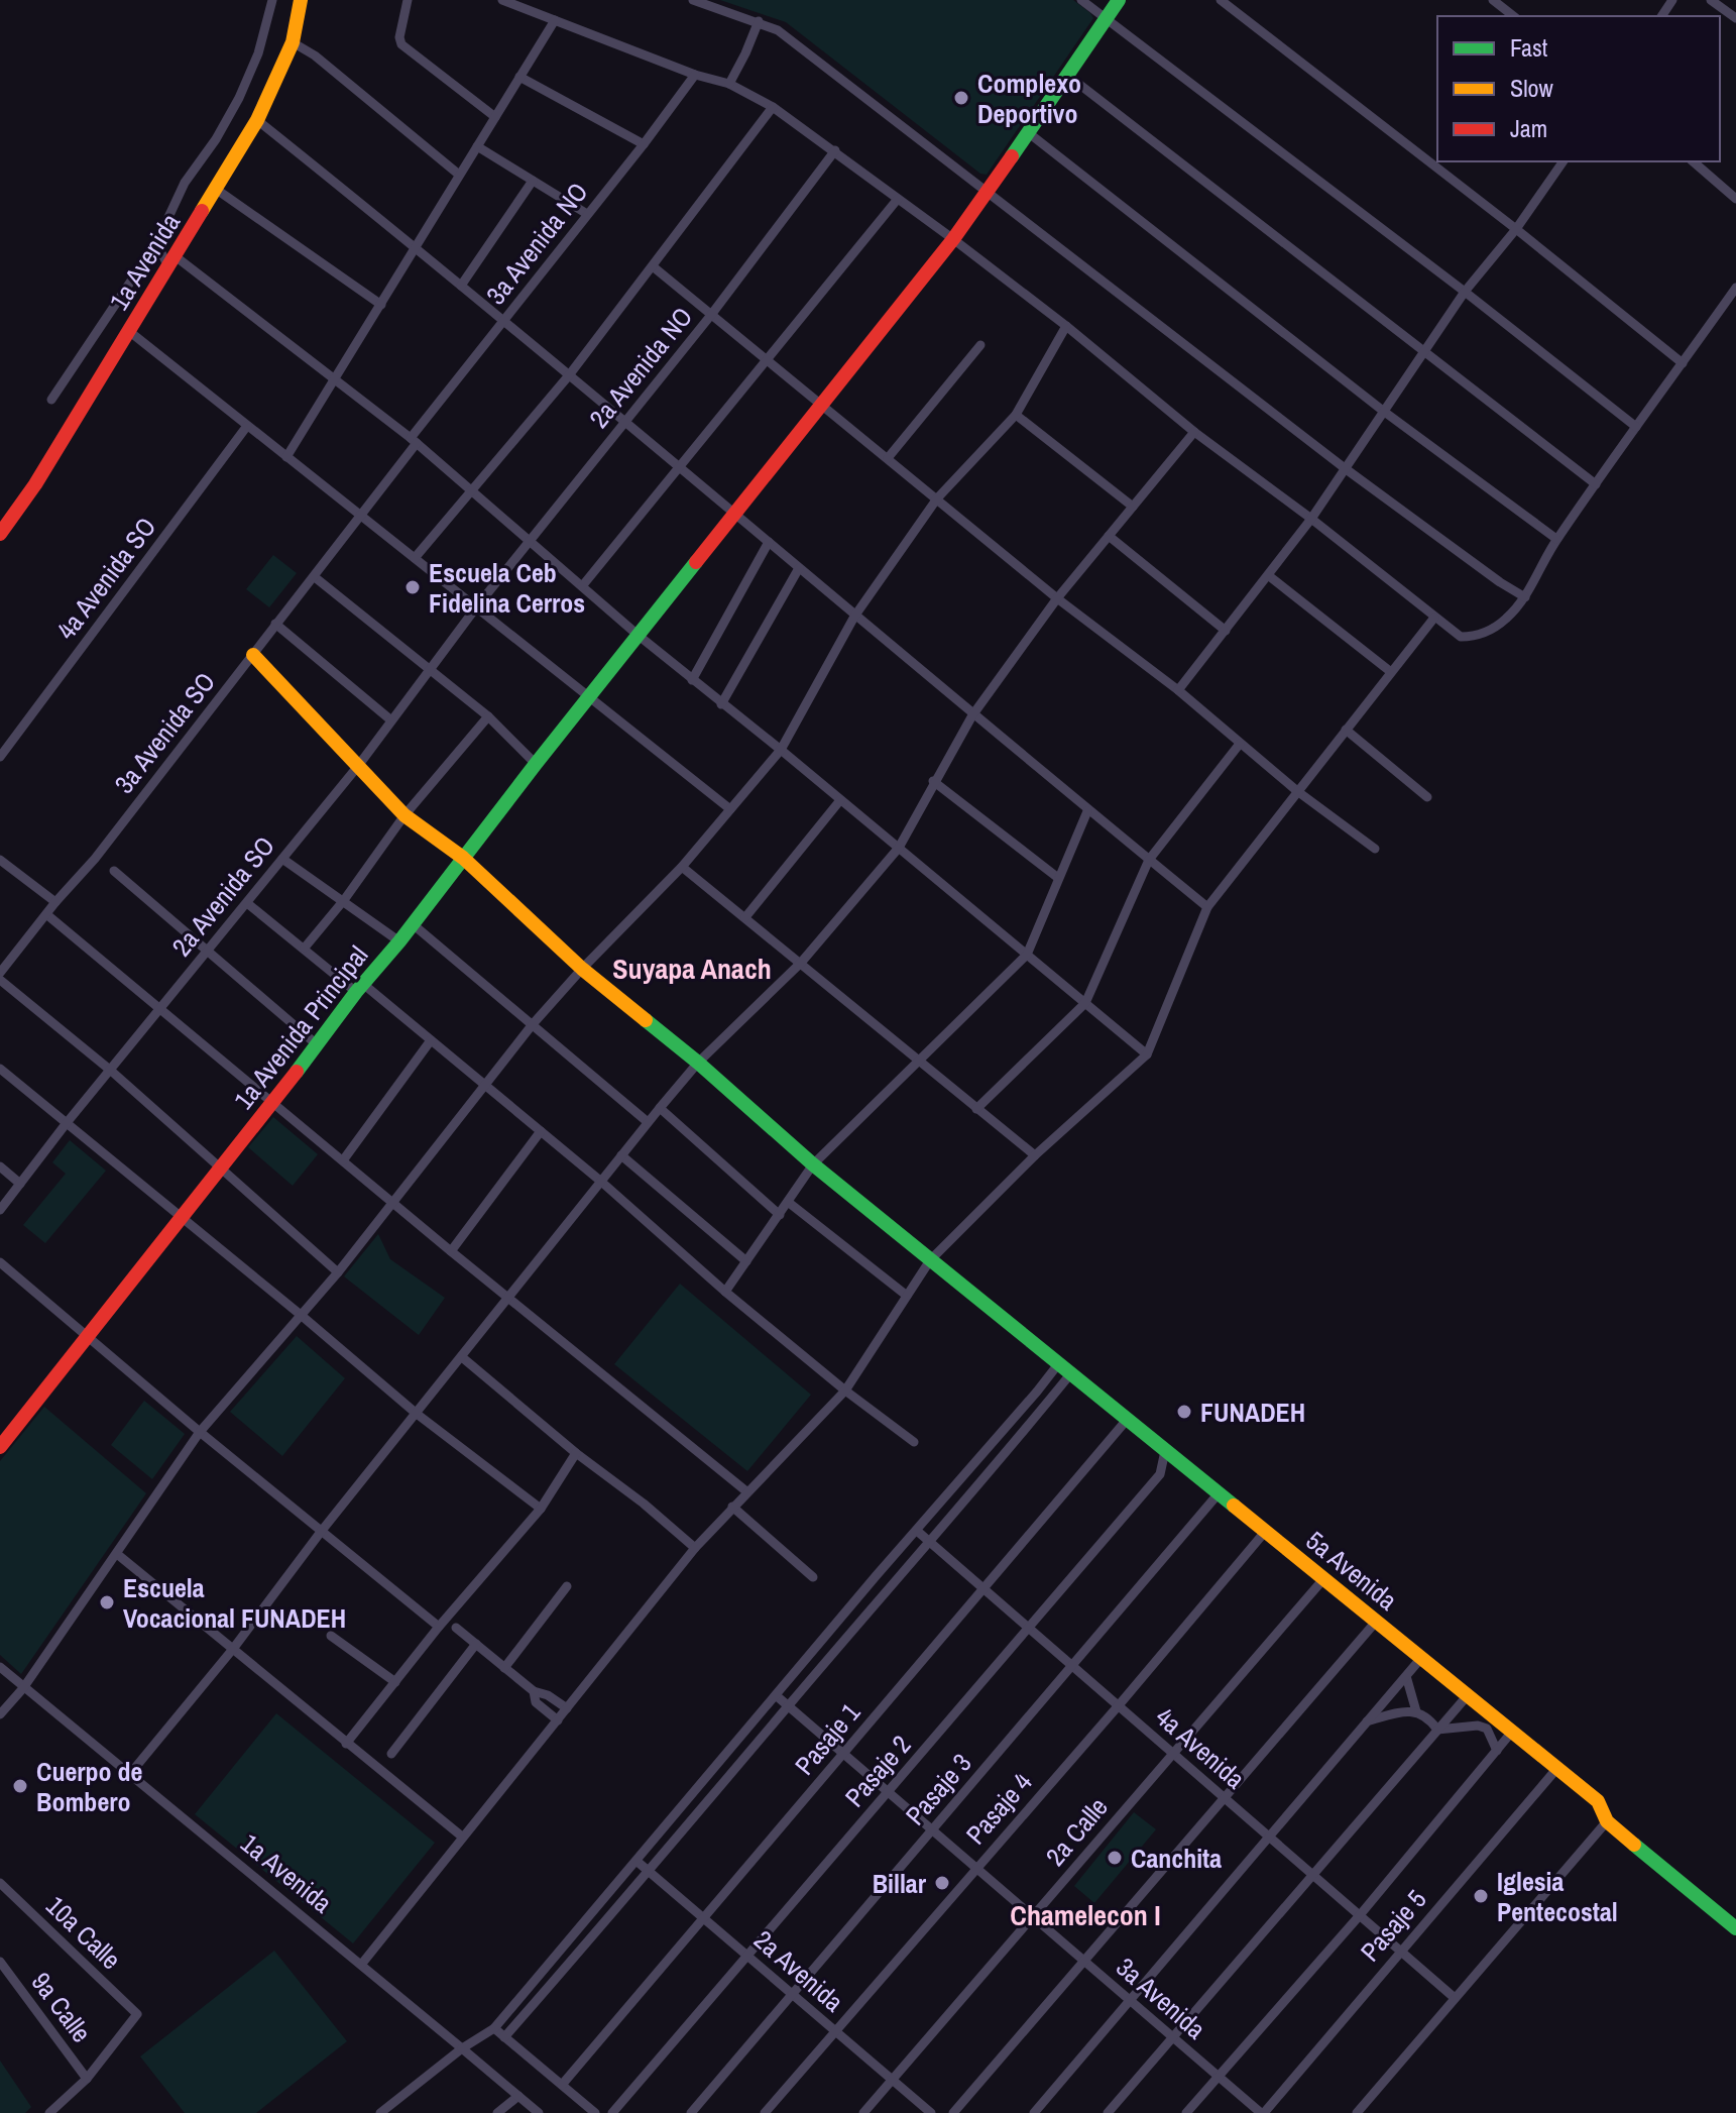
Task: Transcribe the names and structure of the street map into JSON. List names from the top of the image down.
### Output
{
  "streets": {
    "street": [
      "3a Avenida NO",
      "1a Avenida",
      "2a Avenida NO",
      "4a Avenida SO",
      "3a Avenida SO",
      "2a Avenida SO",
      "1a Avenida Principal",
      "5a Avenida",
      "Pasaje 1",
      "4a Avenida",
      "Pasaje 2",
      "Pasaje 3",
      "Pasaje 4",
      "2a Calle",
      "Pasaje 5",
      "10a Calle",
      "2a Avenida",
      "3a Avenida",
      "9a Calle"
    ]
  },
  "crossings": [
    ["3a Avenida NO", "3a Avenida SO"],
    ["2a Avenida NO", "2a Avenida SO"],
    ["3a Avenida SO", "5a Avenida"],
    ["2a Avenida SO", "5a Avenida"],
    ["1a Avenida Principal", "5a Avenida"],
    ["5a Avenida", "Pasaje 1"],
    ["5a Avenida", "Pasaje 2"],
    ["5a Avenida", "Pasaje 3"],
    ["5a Avenida", "Pasaje 4"],
    ["5a Avenida", "2a Calle"],
    ["5a Avenida", "Pasaje 5"],
    ["Pasaje 1", "4a Avenida"],
    ["Pasaje 1", "2a Avenida"],
    ["Pasaje 1", "3a Avenida"],
    ["4a Avenida", "Pasaje 2"],
    ["4a Avenida", "Pasaje 3"],
    ["4a Avenida", "Pasaje 4"],
    ["4a Avenida", "2a Calle"],
    ["4a Avenida", "Pasaje 5"],
    ["Pasaje 2", "2a Avenida"],
    ["Pasaje 2", "3a Avenida"],
    ["Pasaje 3", "2a Avenida"],
    ["Pasaje 3", "3a Avenida"],
    ["Pasaje 4", "2a Avenida"],
    ["Pasaje 4", "3a Avenida"],
    ["2a Calle", "2a Avenida"],
    ["2a Calle", "3a Avenida"],
    ["Pasaje 5", "3a Avenida"],
    ["10a Calle", "9a Calle"]
  ],
  "districts": ["Suyapa Anach", "Chamelecon I"],
  "places": [
    "Complexo Deportivo",
    "Escuela Ceb Fidelina Cerros",
    "FUNADEH",
    "Escuela Vocacional FUNADEH",
    "Cuerpo de Bombero",
    "Canchita",
    "Billar",
    "Iglesia Pentecostal"
  ],
  "legend": ["Fast", "Slow", "Jam"]
}
